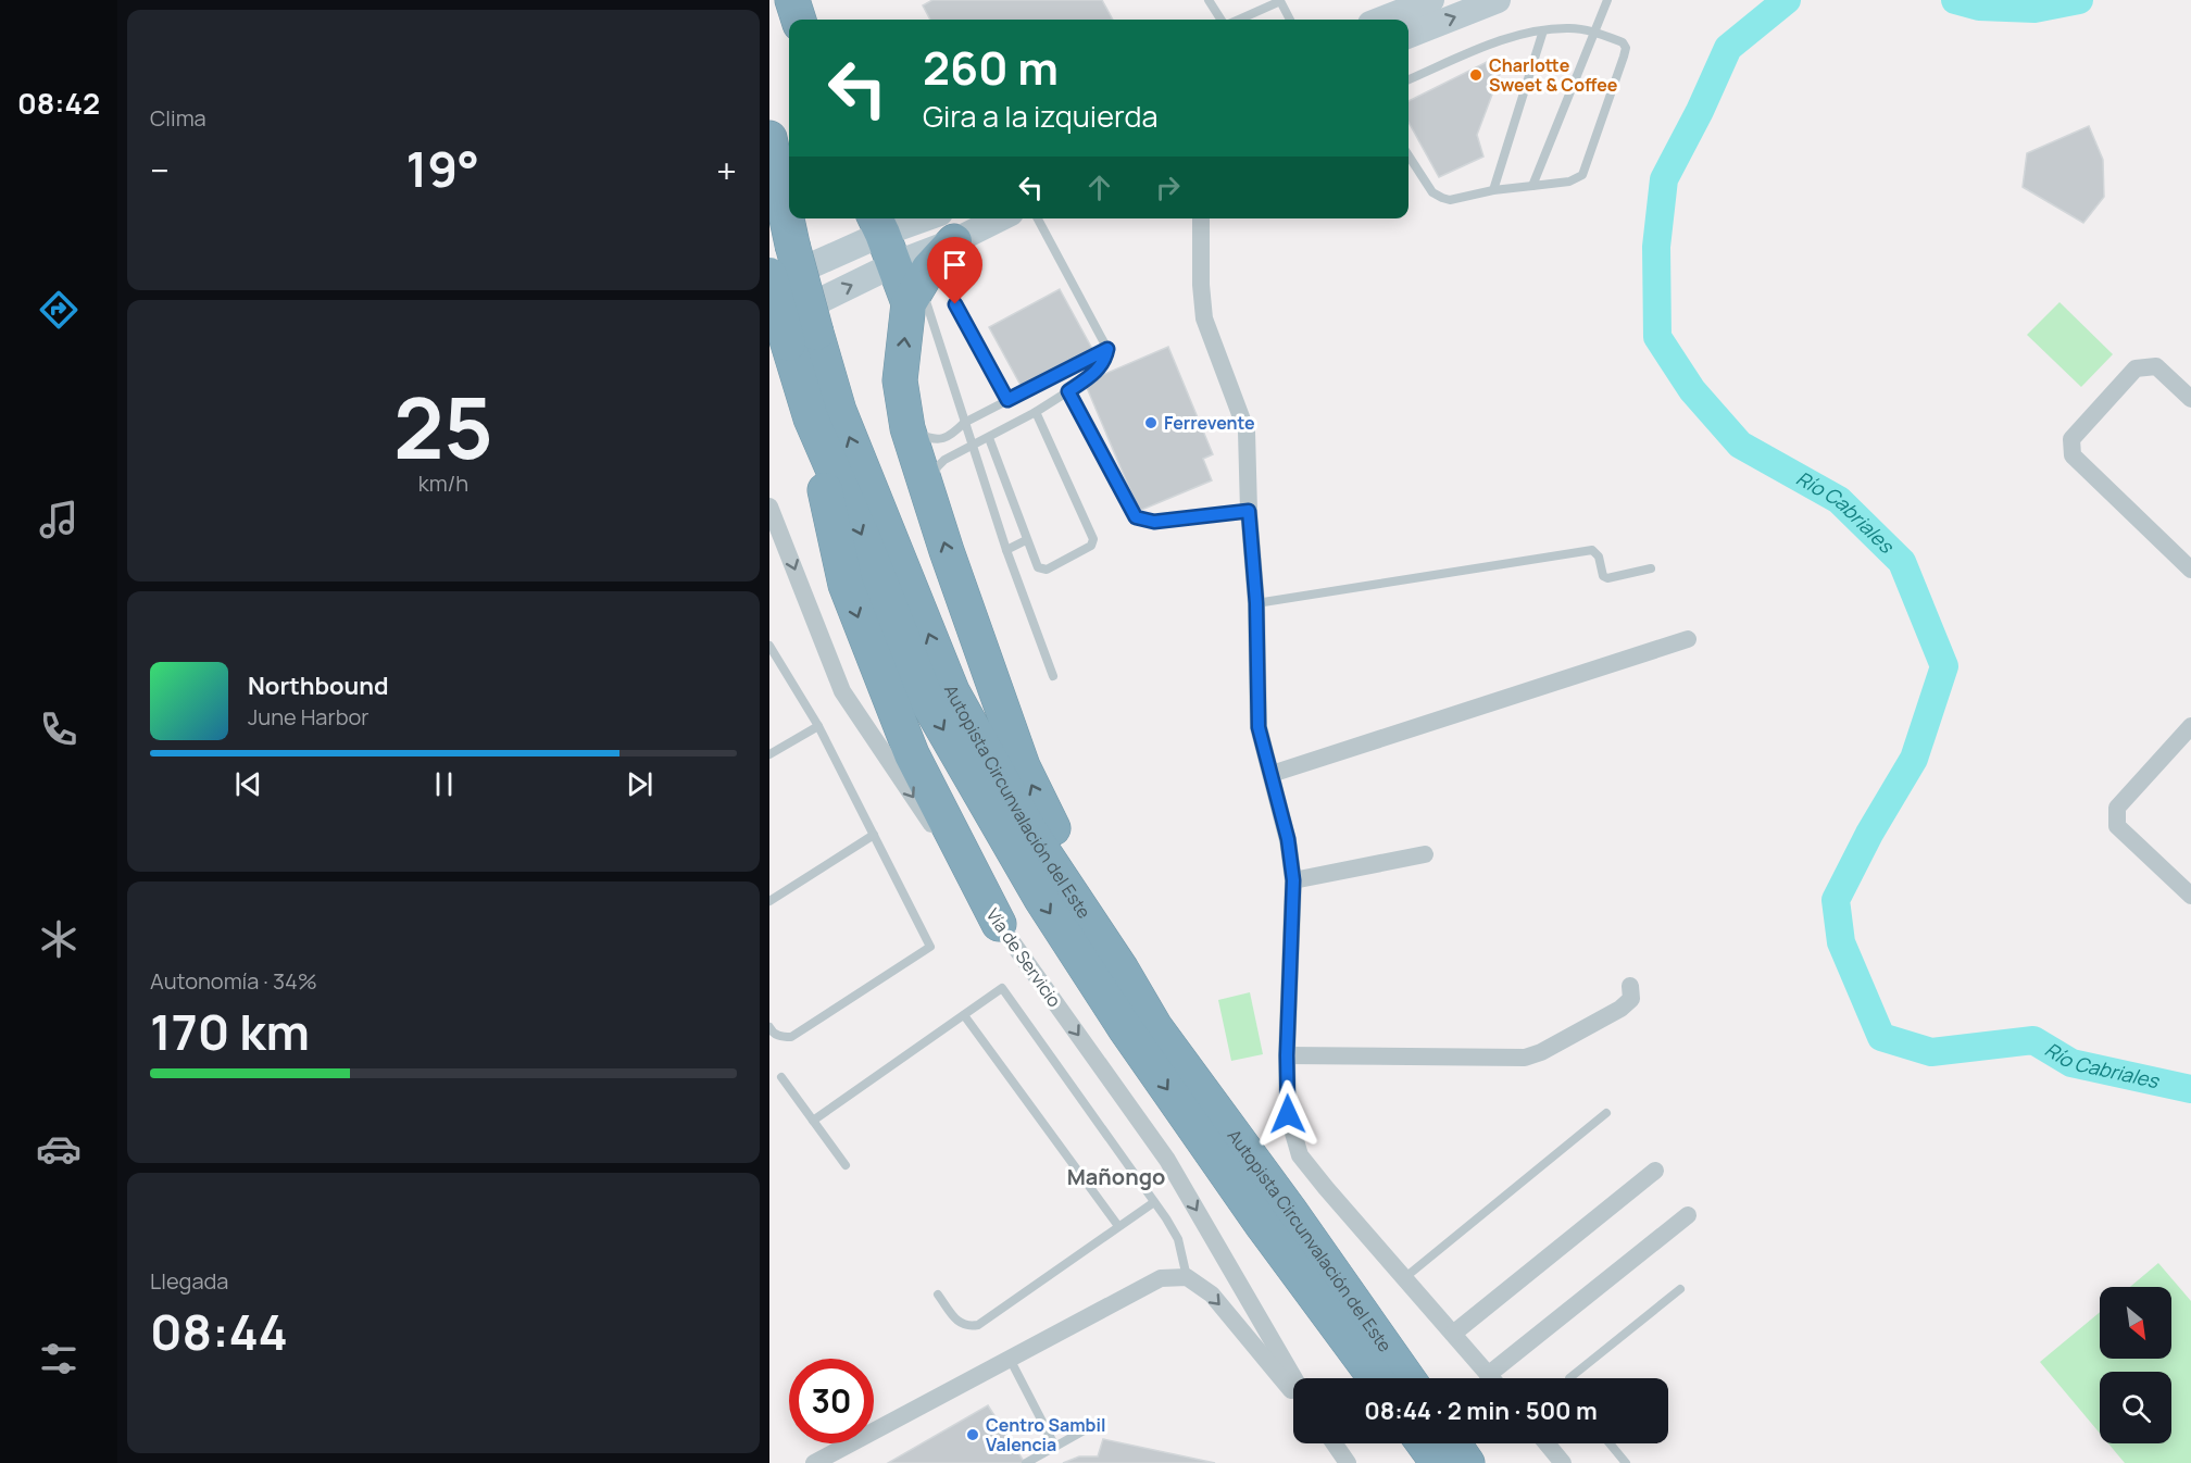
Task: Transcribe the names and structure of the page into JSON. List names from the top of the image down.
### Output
{
  "streets": {
    "highway": ["Autopista Circunvalación del Este"],
    "street": ["Vía de Servicio"]
  },
  "districts": ["Mañongo"],
  "water": ["Río Cabriales"],
  "places": ["Charlotte Sweet & Coffee", "Ferrevente", "Centro Sambil Valencia"],
  "north": "bottom right",
  "page": {
    "tabs": "08:42",
    "tile": [
      "Clima",
      ["25", "km/h"],
      ["Autonomía · 34%", "170 km"],
      ["Llegada", "08:44"]
    ],
    "turn": ["260 m", "Gira a la izquierda"],
    "heat": ["−", "19°", "+"],
    "song": ["Northbound", "June Harbor"],
    "limit": "30",
    "trip": "08:44 · 2 min · 500 m"
  }
}
